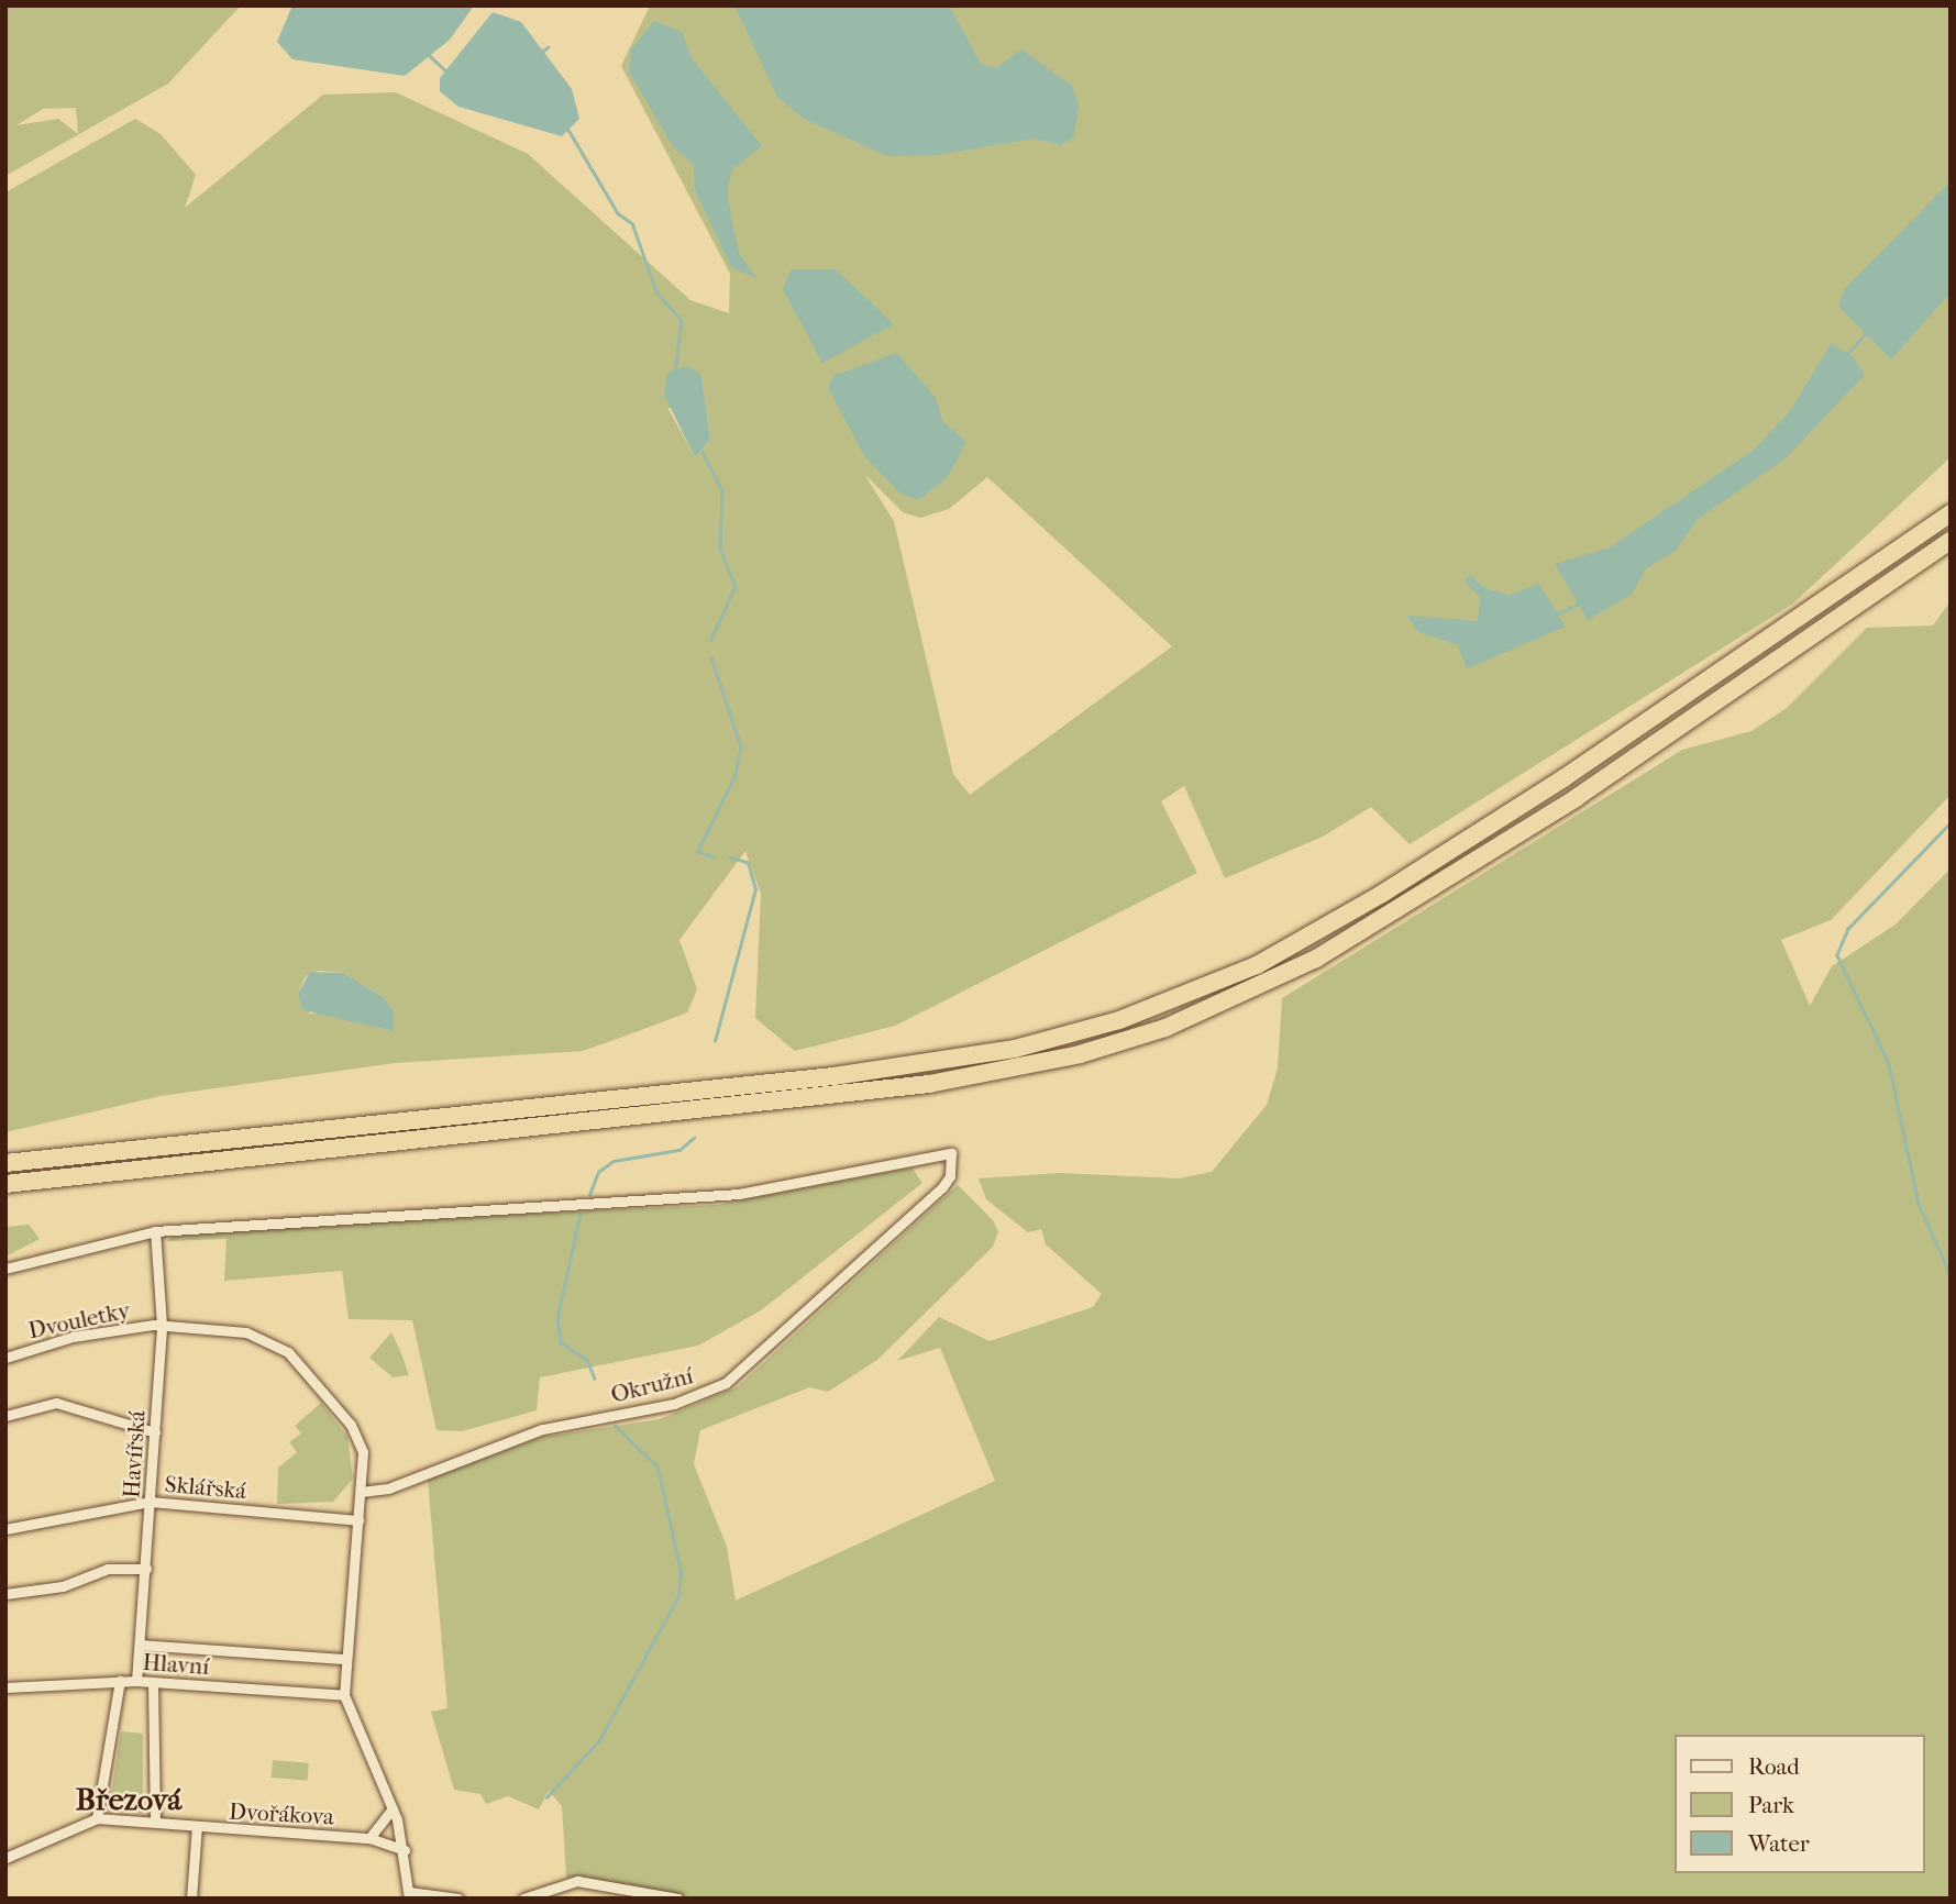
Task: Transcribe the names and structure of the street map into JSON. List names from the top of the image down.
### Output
{
  "streets": {
    "street": [
      "Dvouletky",
      "Okružní",
      "Havířská",
      "Sklářská",
      "Hlavní",
      "Dvořákova"
    ]
  },
  "crossings": [
    ["Dvouletky", "Havířská"],
    ["Okružní", "Havířská"],
    ["Havířská", "Sklářská"],
    ["Havířská", "Hlavní"]
  ],
  "districts": ["Březová"],
  "legend": ["Road", "Park", "Water"]
}
